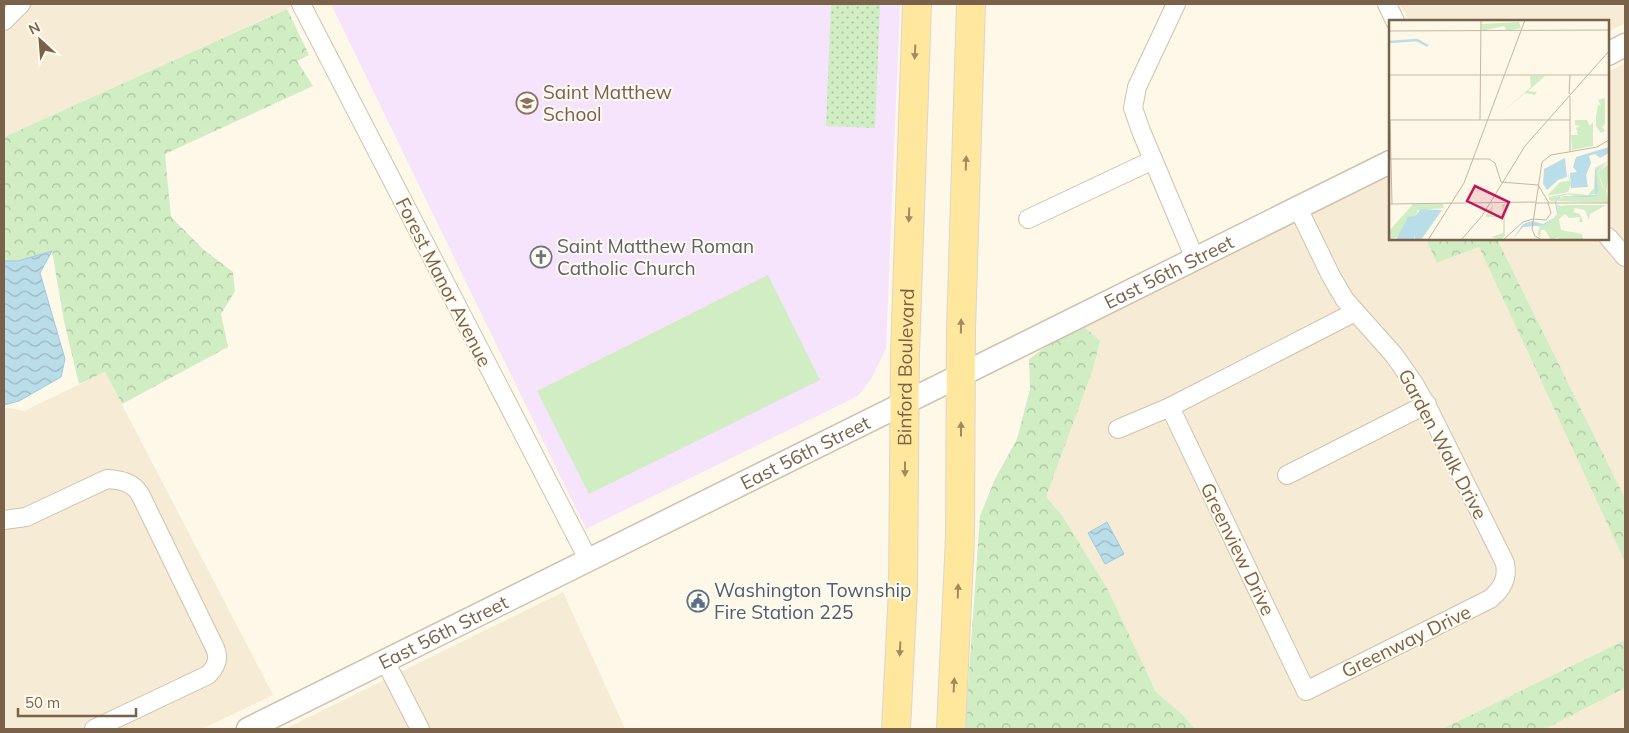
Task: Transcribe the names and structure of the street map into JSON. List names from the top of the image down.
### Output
{
  "streets": {
    "main road": ["Binford Boulevard"],
    "street": [
      "East 56th Street",
      "Forest Manor Avenue",
      "Garden Walk Drive",
      "Greenview Drive",
      "Greenway Drive"
    ]
  },
  "crossings": [
    ["East 56th Street", "Forest Manor Avenue"],
    ["East 56th Street", "Binford Boulevard"],
    ["East 56th Street", "Garden Walk Drive"],
    ["Garden Walk Drive", "Greenway Drive"],
    ["Greenview Drive", "Greenway Drive"]
  ],
  "places": {
    "school or university": ["Saint Matthew School"],
    "church": ["Saint Matthew Roman Catholic Church"],
    "public building": ["Washington Township Fire Station 225"]
  },
  "scale_bar": "50 m",
  "north": "top left"
}
